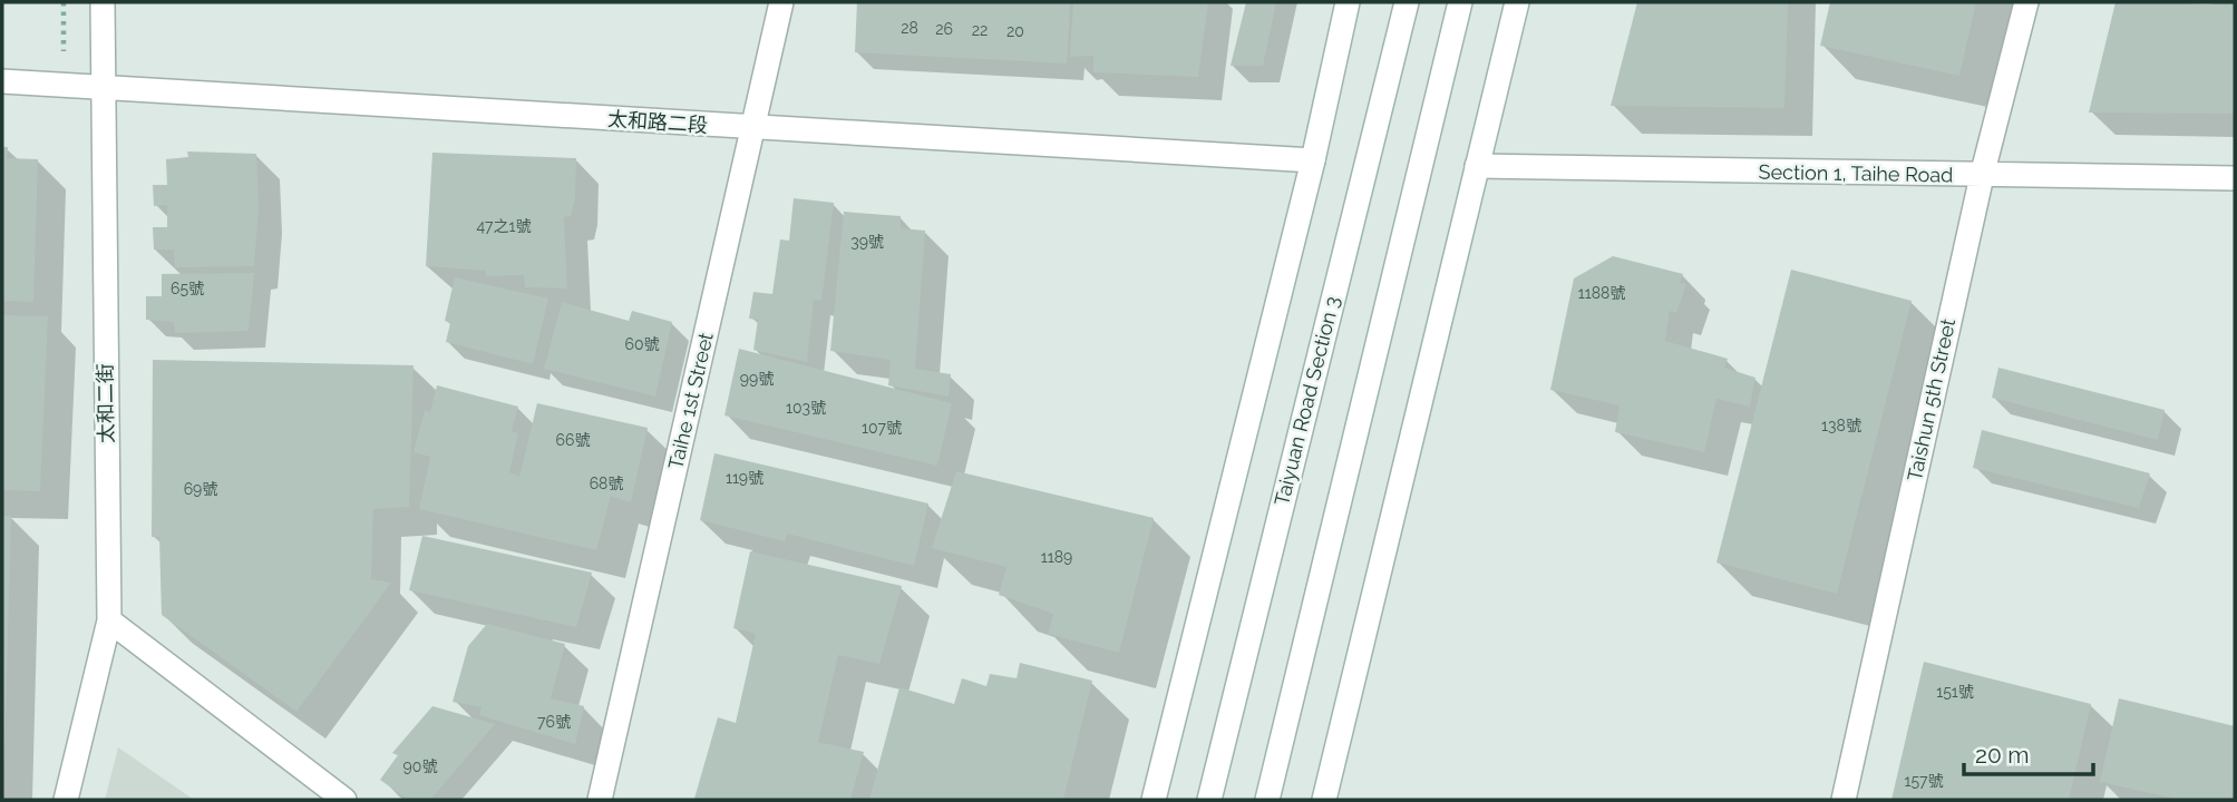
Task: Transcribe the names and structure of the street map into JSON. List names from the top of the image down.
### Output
{
  "streets": {
    "street": [
      "太和路二段",
      "Section 1, Taihe Road",
      "Taishun 5th Street",
      "Taihe 1st Street",
      "Taiyuan Road Section 3",
      "太和二街"
    ]
  },
  "crossings": [
    ["太和路二段", "Taihe 1st Street"],
    ["太和路二段", "太和二街"],
    ["Section 1, Taihe Road", "Taishun 5th Street"]
  ],
  "house_numbers": [
    "28",
    "26",
    "22",
    "20",
    "47之1號",
    "39號",
    "65號",
    "1188號",
    "60號",
    "99號",
    "103號",
    "138號",
    "107號",
    "66號",
    "119號",
    "68號",
    "69號",
    "1189",
    "151號",
    "76號",
    "90號",
    "157號"
  ],
  "scale_bar": "20 m"
}
